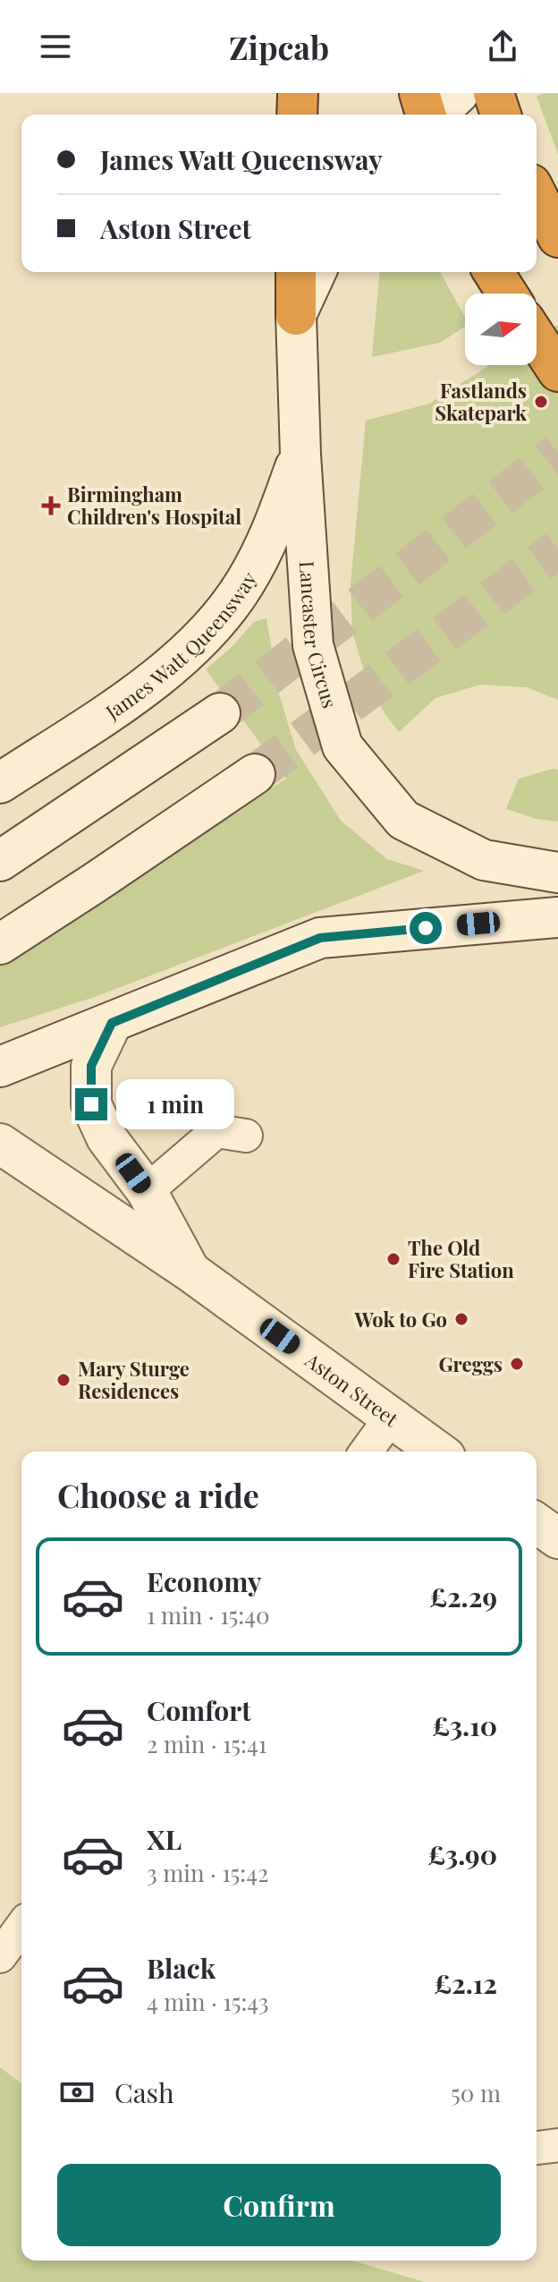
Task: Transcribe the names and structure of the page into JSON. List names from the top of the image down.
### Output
{
  "streets": {
    "main road": ["Lancaster Circus", "James Watt Queensway", "Aston Street"]
  },
  "crossings": [
    ["Lancaster Circus", "James Watt Queensway"]
  ],
  "places": {
    "other": [
      "Fastlands Skatepark",
      "The Old Fire Station",
      "Wok to Go",
      "Greggs",
      "Mary Sturge Residences"
    ],
    "health": ["Birmingham Children's Hospital"]
  },
  "north": "right",
  "page": {
    "header": "Zipcab",
    "banner": ["James Watt Queensway", "Aston Street"],
    "bubble": "1 min",
    "heading": "Choose a ride",
    "list": [
      {
        "name": "Economy",
        "note": "1 min · 15:40",
        "value": "£2.29"
      },
      {
        "name": "Comfort",
        "note": "2 min · 15:41",
        "value": "£3.10"
      },
      {
        "name": "XL",
        "note": "3 min · 15:42",
        "value": "£3.90"
      },
      {
        "name": "Black",
        "note": "4 min · 15:43",
        "value": "£2.12"
      }
    ],
    "pay": ["Cash", "50 m"],
    "buttons": "Confirm"
  }
}
